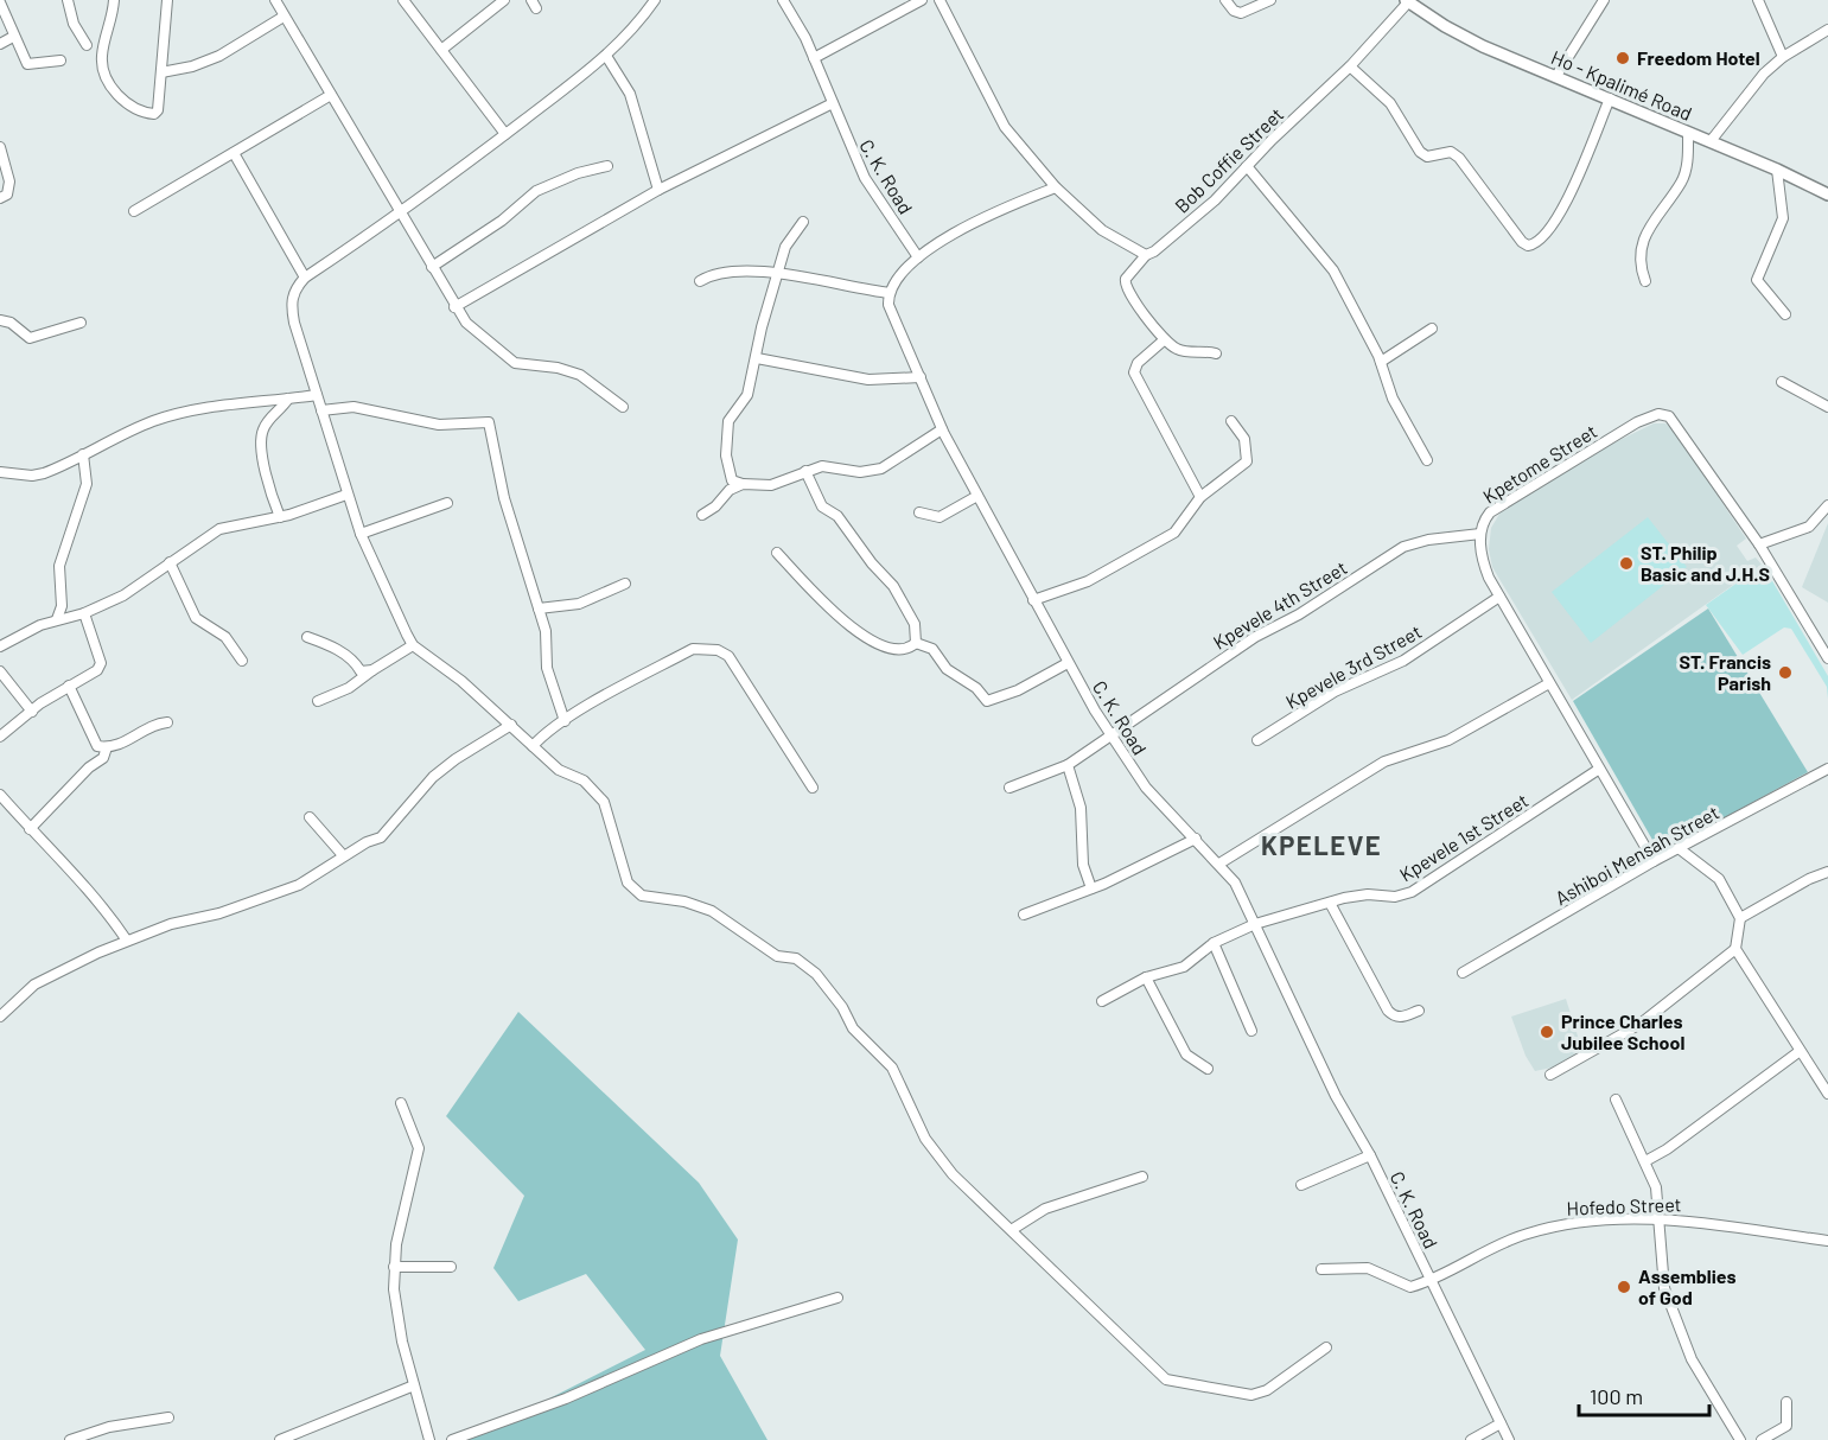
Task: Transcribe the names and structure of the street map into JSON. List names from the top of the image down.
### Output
{
  "streets": {
    "main road": ["Ho - Kpalimé Road"],
    "street": [
      "Bob Coffie Street",
      "C. K. Road",
      "Kpetome Street",
      "Kpevele 4th Street",
      "Kpevele 3rd Street",
      "Kpevele 1st Street",
      "Ashiboi Mensah Street",
      "Hofedo Street"
    ]
  },
  "crossings": [
    ["Ho - Kpalimé Road", "Bob Coffie Street"],
    ["C. K. Road", "Kpevele 4th Street"],
    ["C. K. Road", "Kpevele 1st Street"],
    ["C. K. Road", "Hofedo Street"],
    ["Kpetome Street", "Kpevele 4th Street"],
    ["Kpetome Street", "Kpevele 3rd Street"],
    ["Kpetome Street", "Kpevele 1st Street"],
    ["Kpetome Street", "Ashiboi Mensah Street"]
  ],
  "districts": ["KPELEVE"],
  "places": [
    "Freedom Hotel",
    "ST. Philip Basic and J.H.S",
    "ST. Francis Parish",
    "Prince Charles Jubilee School",
    "Assemblies of God"
  ],
  "scale_bar": "100 m"
}
